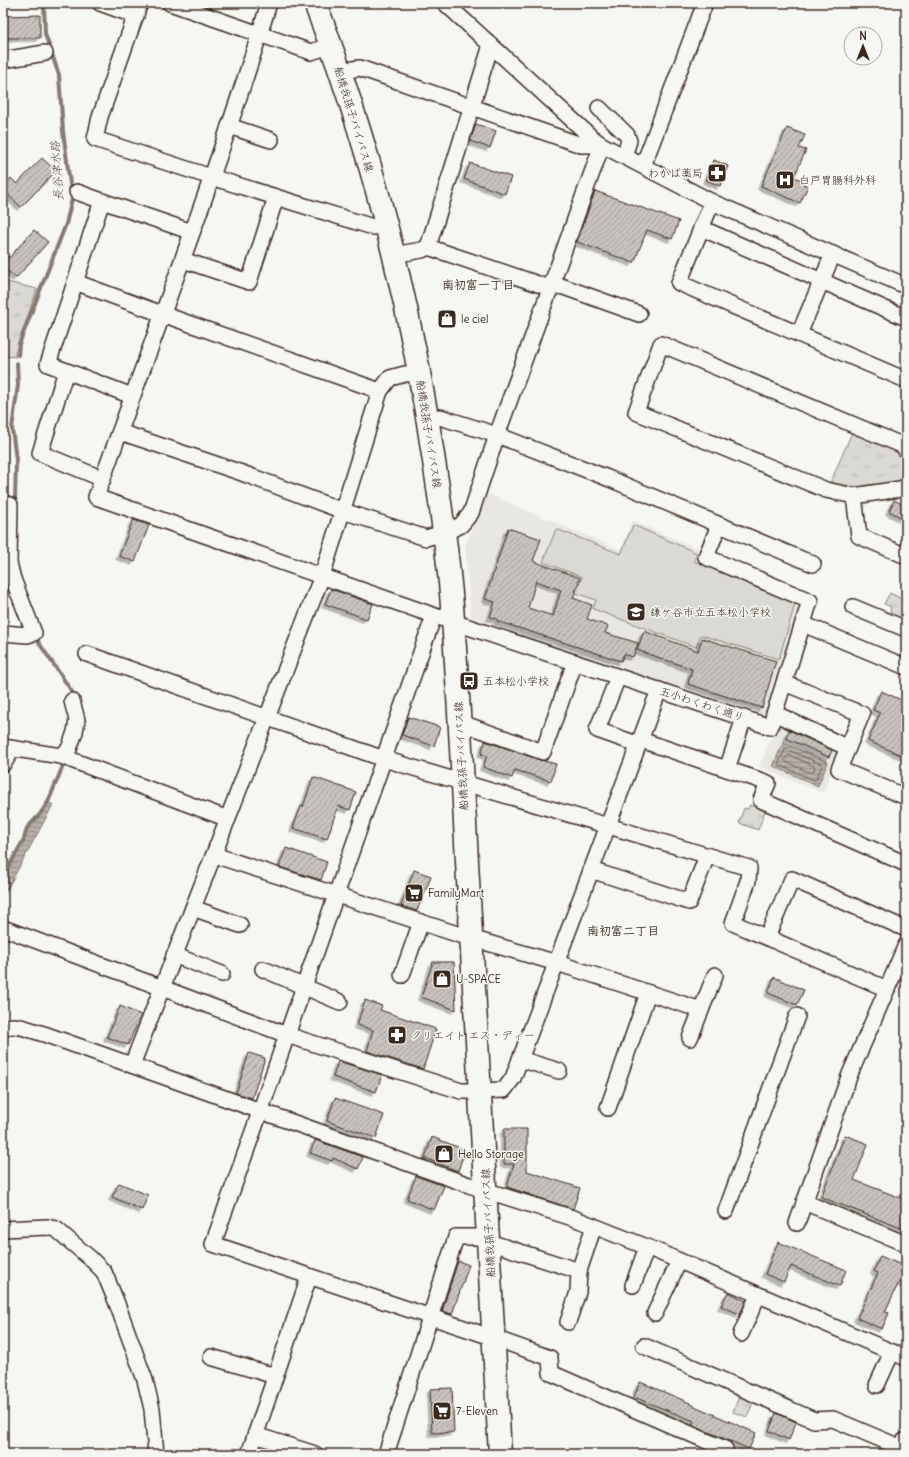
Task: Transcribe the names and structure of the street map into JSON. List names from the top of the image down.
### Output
{
  "streets": {
    "street": ["船橋我孫子バイパス線", "五小わくわく通り"]
  },
  "crossings": [
    ["船橋我孫子バイパス線", "五小わくわく通り"]
  ],
  "districts": ["南初富一丁目", "南初富二丁目"],
  "water": ["長谷津水路"],
  "places": {
    "pharmacy": ["わかば薬局", "クリエイト エス・ディー"],
    "hospital": ["白戸胃腸科外科"],
    "shop": ["le ciel", "U-SPACE", "Hello Storage"],
    "school or university": ["鎌ケ谷市立五本松小学校"],
    "bus stop": ["五本松小学校"],
    "supermarket": ["FamilyMart", "7-Eleven"]
  },
  "north": "top"
}
